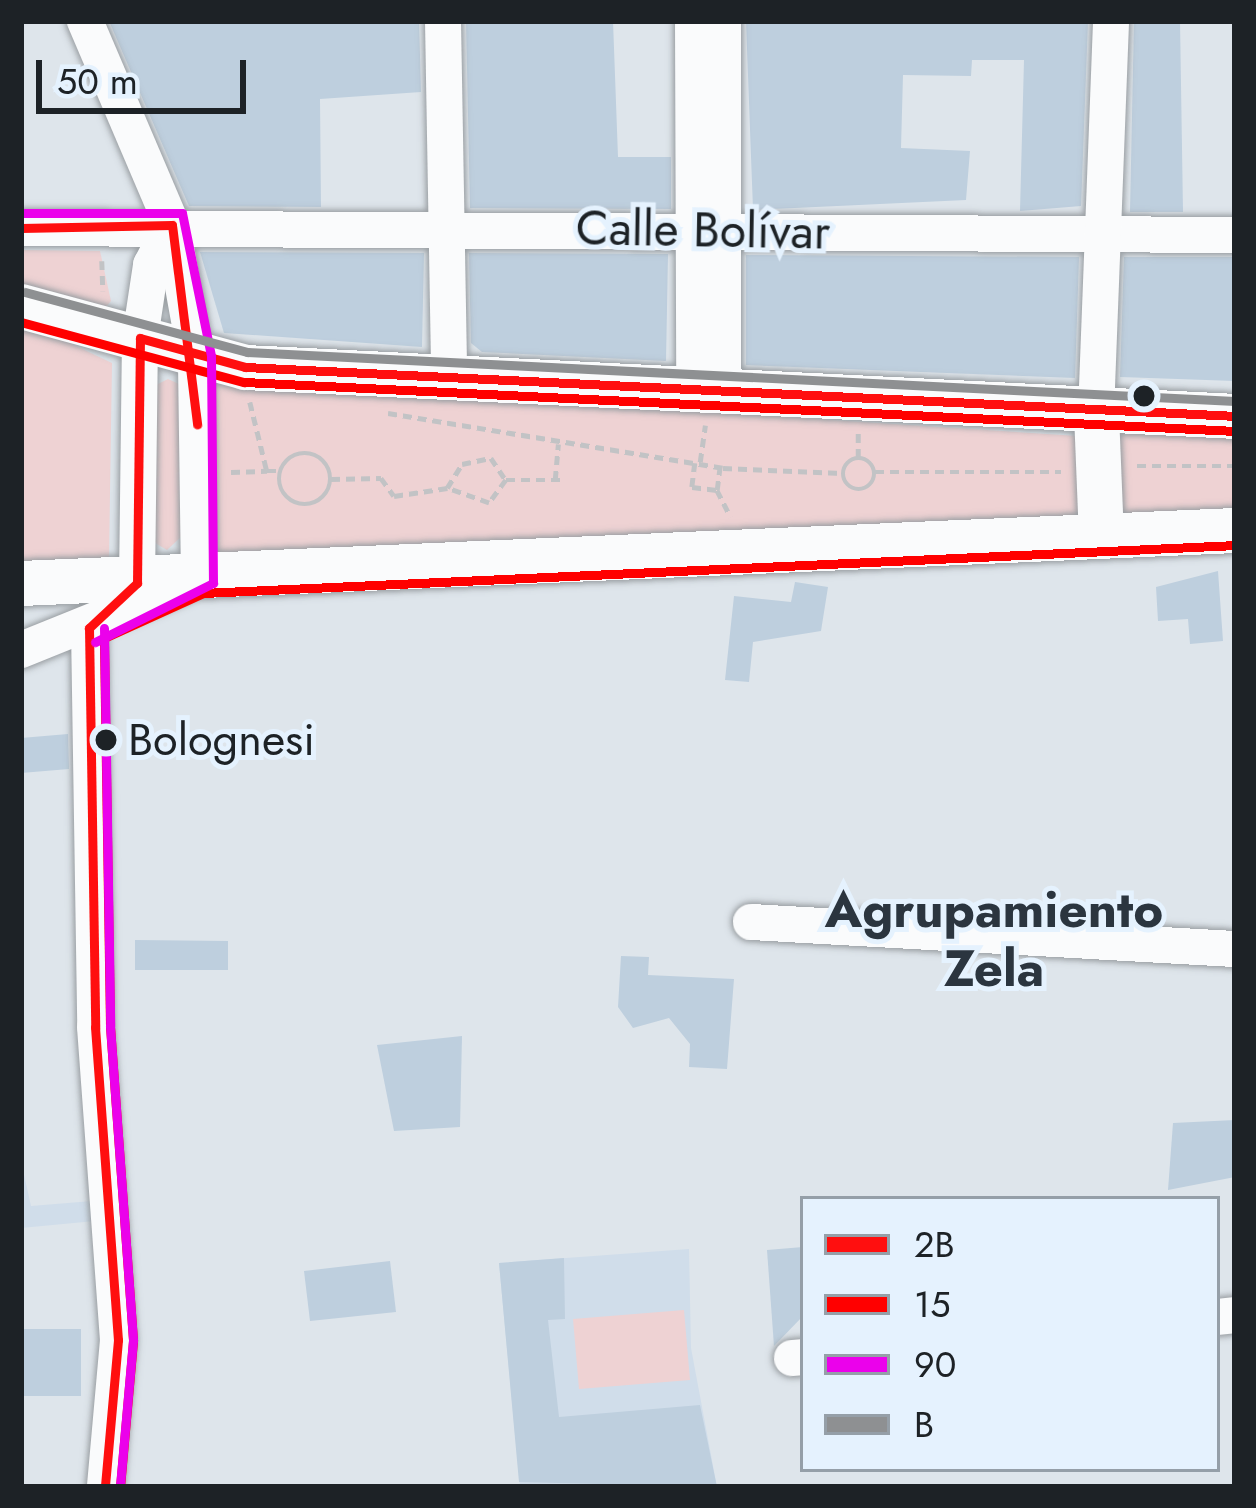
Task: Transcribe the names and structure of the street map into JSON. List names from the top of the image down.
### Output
{
  "streets": {
    "street": ["Calle Bolívar"]
  },
  "districts": ["Agrupamiento Zela"],
  "places": ["Bolognesi"],
  "lines": [
    "transit line 90",
    "transit line 2B",
    "transit line B",
    "transit line 15"
  ],
  "legend": [
    "2B",
    "15",
    "90",
    "B"
  ],
  "scale_bar": "50 m"
}
